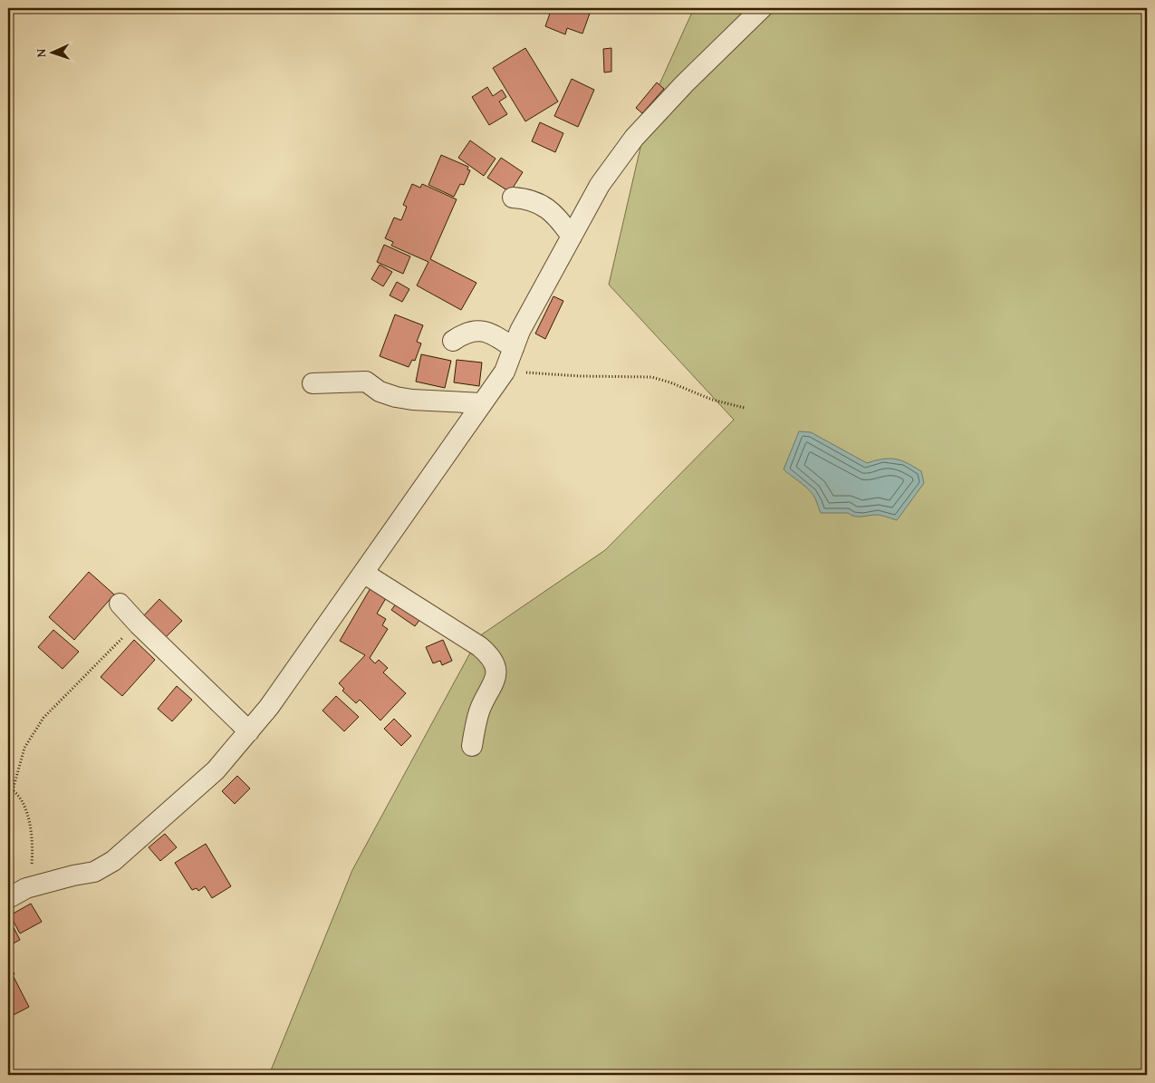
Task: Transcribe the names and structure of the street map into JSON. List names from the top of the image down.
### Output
{
  "north": "left"
}
